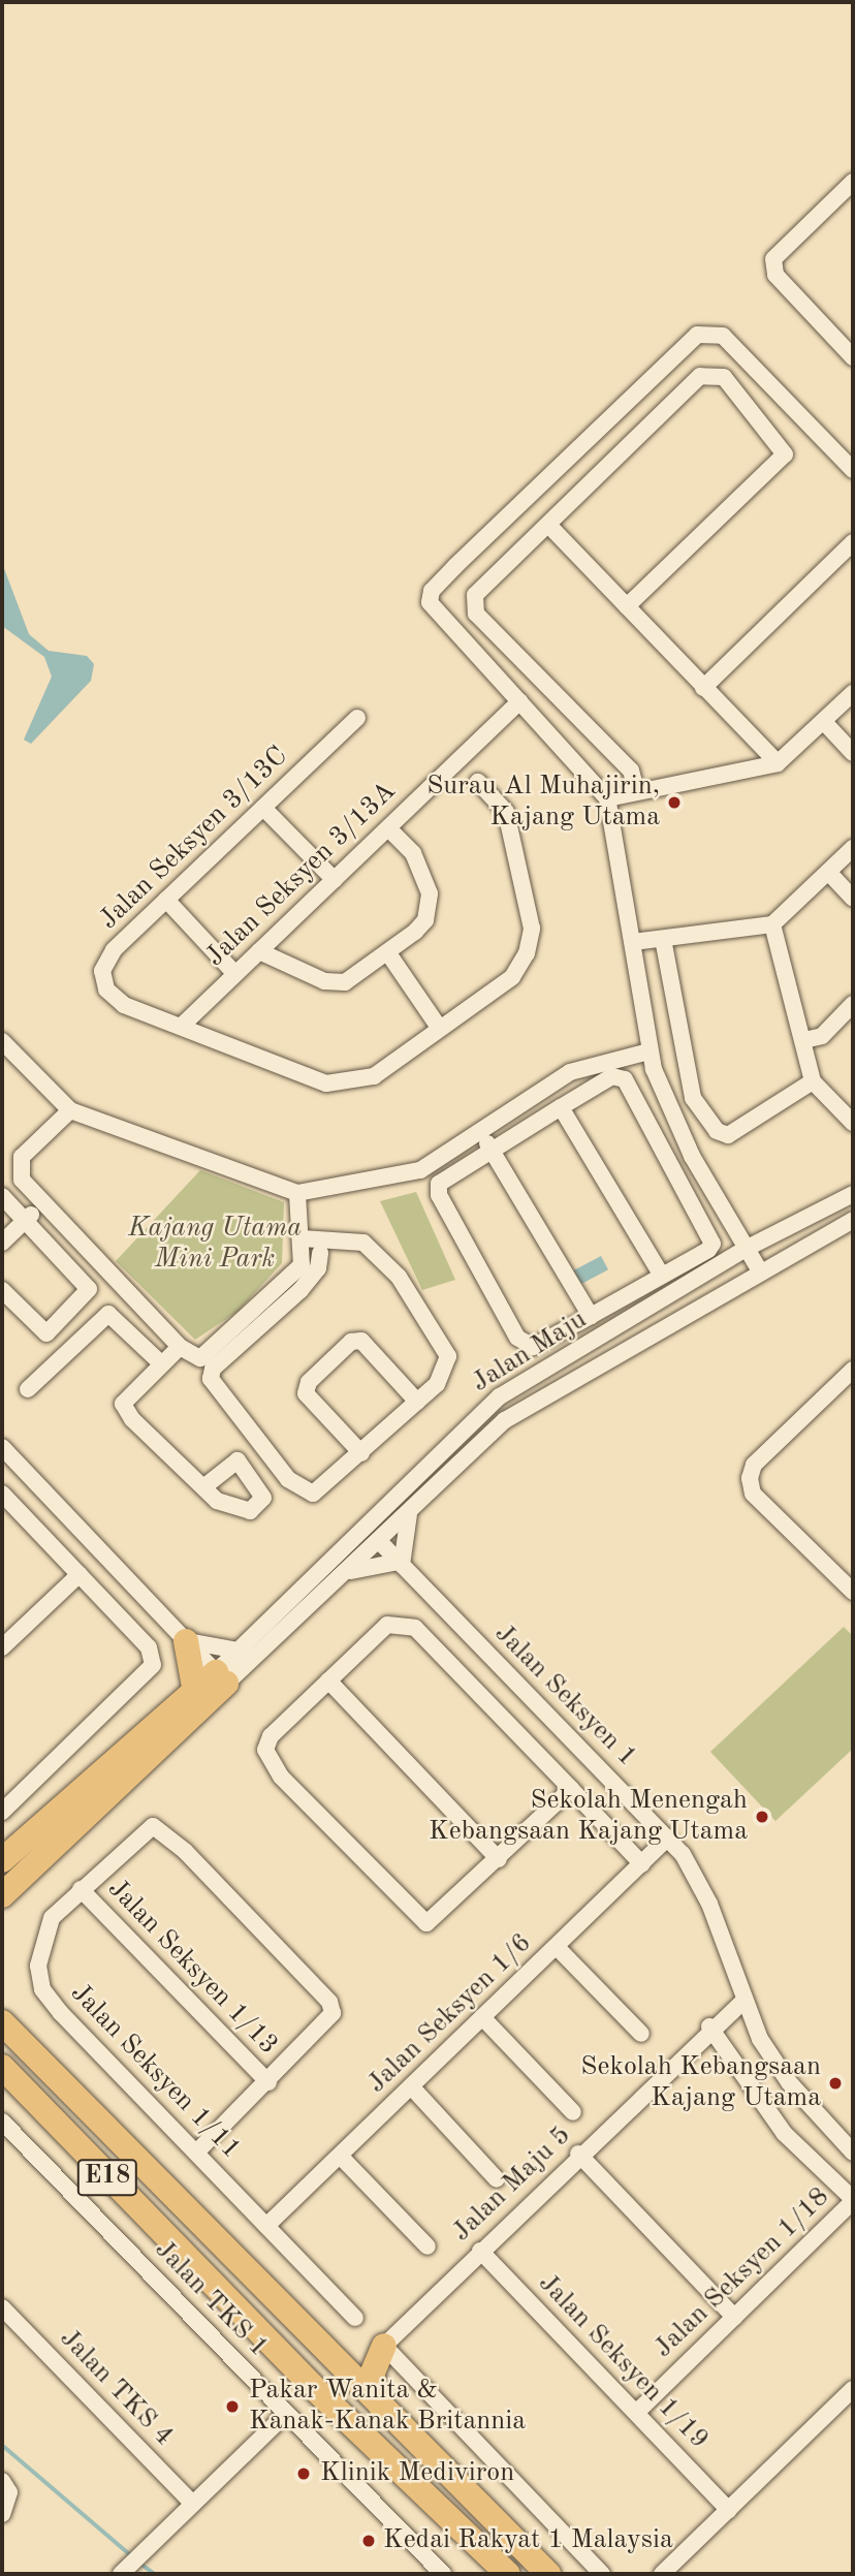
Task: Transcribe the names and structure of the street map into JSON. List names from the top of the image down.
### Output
{
  "streets": {
    "highway": ["E18"],
    "street": [
      "Jalan Seksyen 3/13C",
      "Jalan Seksyen 3/13A",
      "Jalan Maju",
      "Jalan Seksyen 1",
      "Jalan Seksyen 1/13",
      "Jalan Seksyen 1/6",
      "Jalan Seksyen 1/11",
      "Jalan Maju 5",
      "Jalan Seksyen 1/18",
      "Jalan TKS 1",
      "Jalan Seksyen 1/19",
      "Jalan TKS 4"
    ]
  },
  "crossings": [
    ["Jalan Seksyen 3/13C", "Jalan Seksyen 3/13A"],
    ["Jalan Maju", "Jalan Seksyen 1"],
    ["Jalan Seksyen 1", "Jalan Seksyen 1/6"],
    ["Jalan Seksyen 1", "Jalan Maju 5"],
    ["Jalan Seksyen 1/13", "Jalan Seksyen 1/11"],
    ["Jalan Seksyen 1/6", "Jalan Seksyen 1/11"],
    ["Jalan Maju 5", "Jalan Seksyen 1/19"],
    ["Jalan Seksyen 1/18", "Jalan Seksyen 1/19"]
  ],
  "parks": ["Kajang Utama Mini Park"],
  "places": [
    "Surau Al Muhajirin, Kajang Utama",
    "Sekolah Menengah Kebangsaan Kajang Utama",
    "Sekolah Kebangsaan Kajang Utama",
    "Pakar Wanita & Kanak-Kanak Britannia",
    "Klinik Mediviron",
    "Kedai Rakyat 1 Malaysia"
  ]
}
